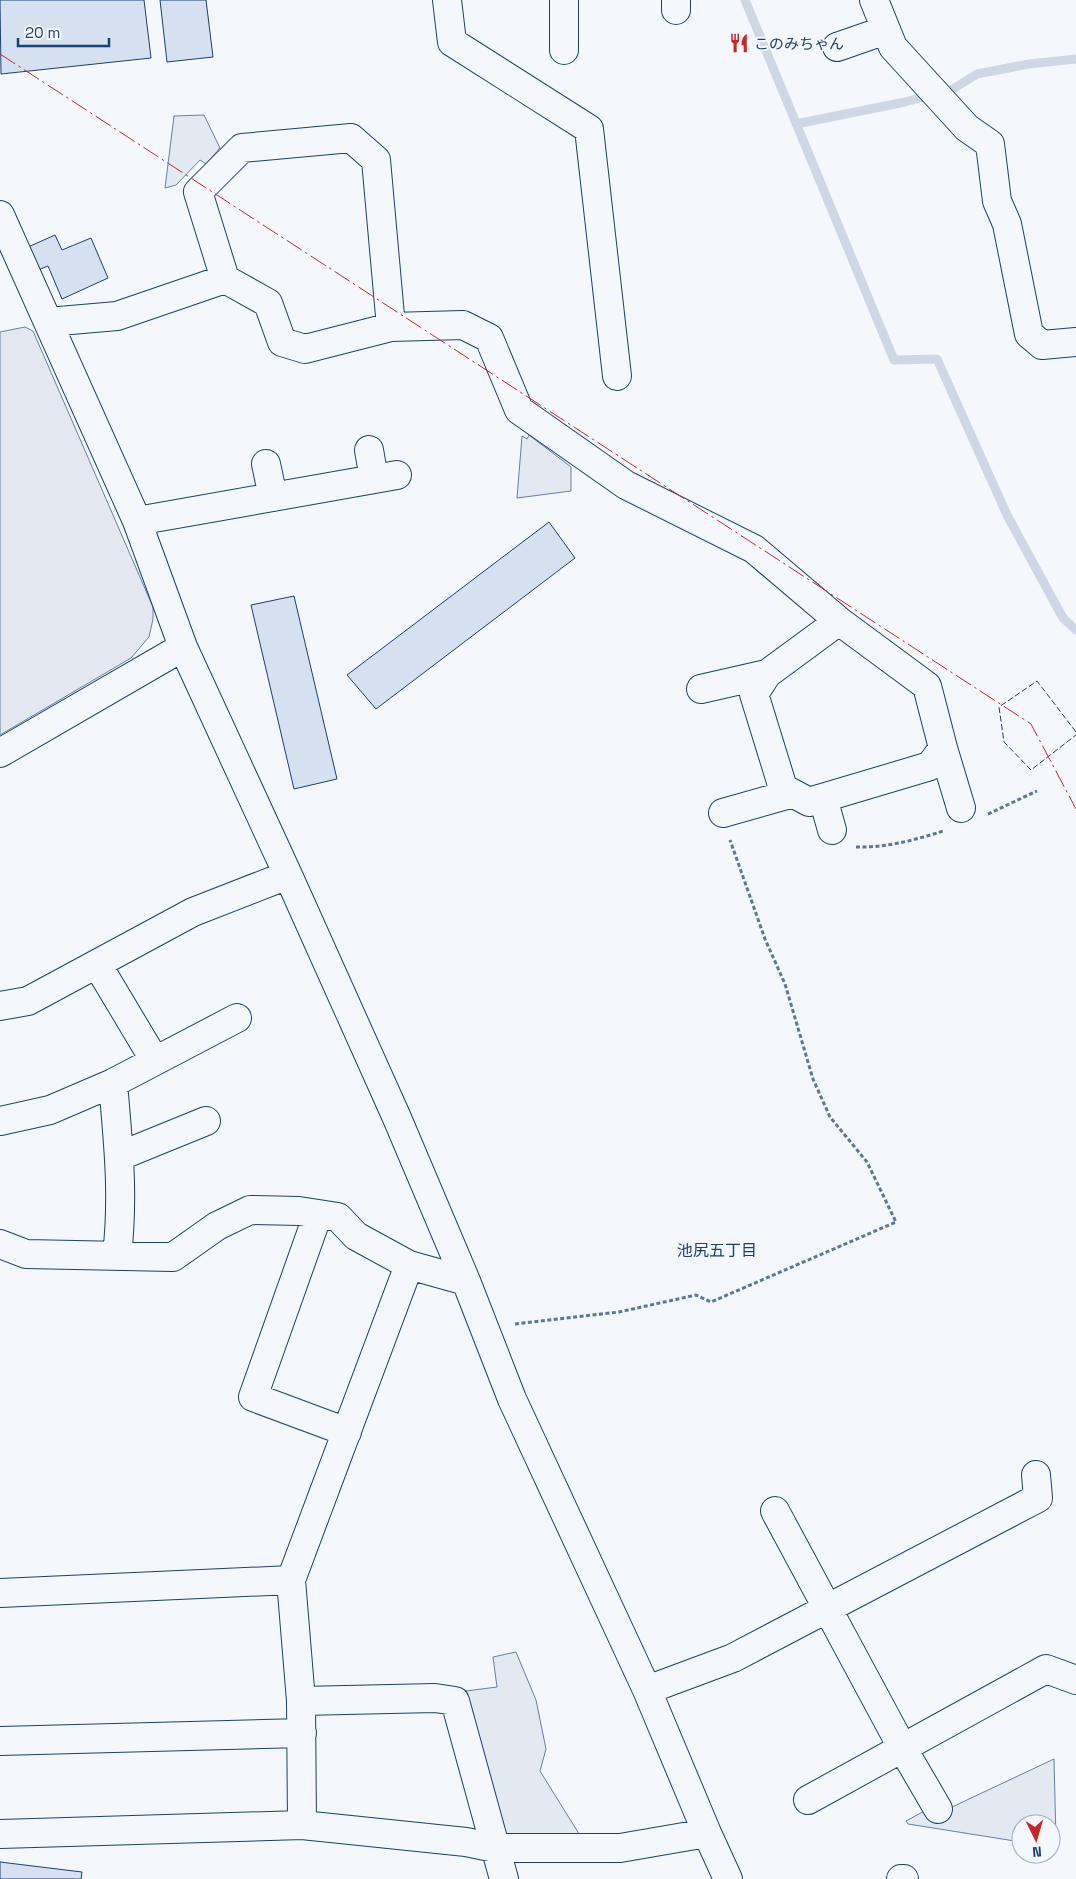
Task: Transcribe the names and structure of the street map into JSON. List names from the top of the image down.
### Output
{
  "districts": ["池尻五丁目"],
  "places": {
    "restaurant": ["このみちゃん"]
  },
  "scale_bar": "20 m",
  "north": "bottom"
}
